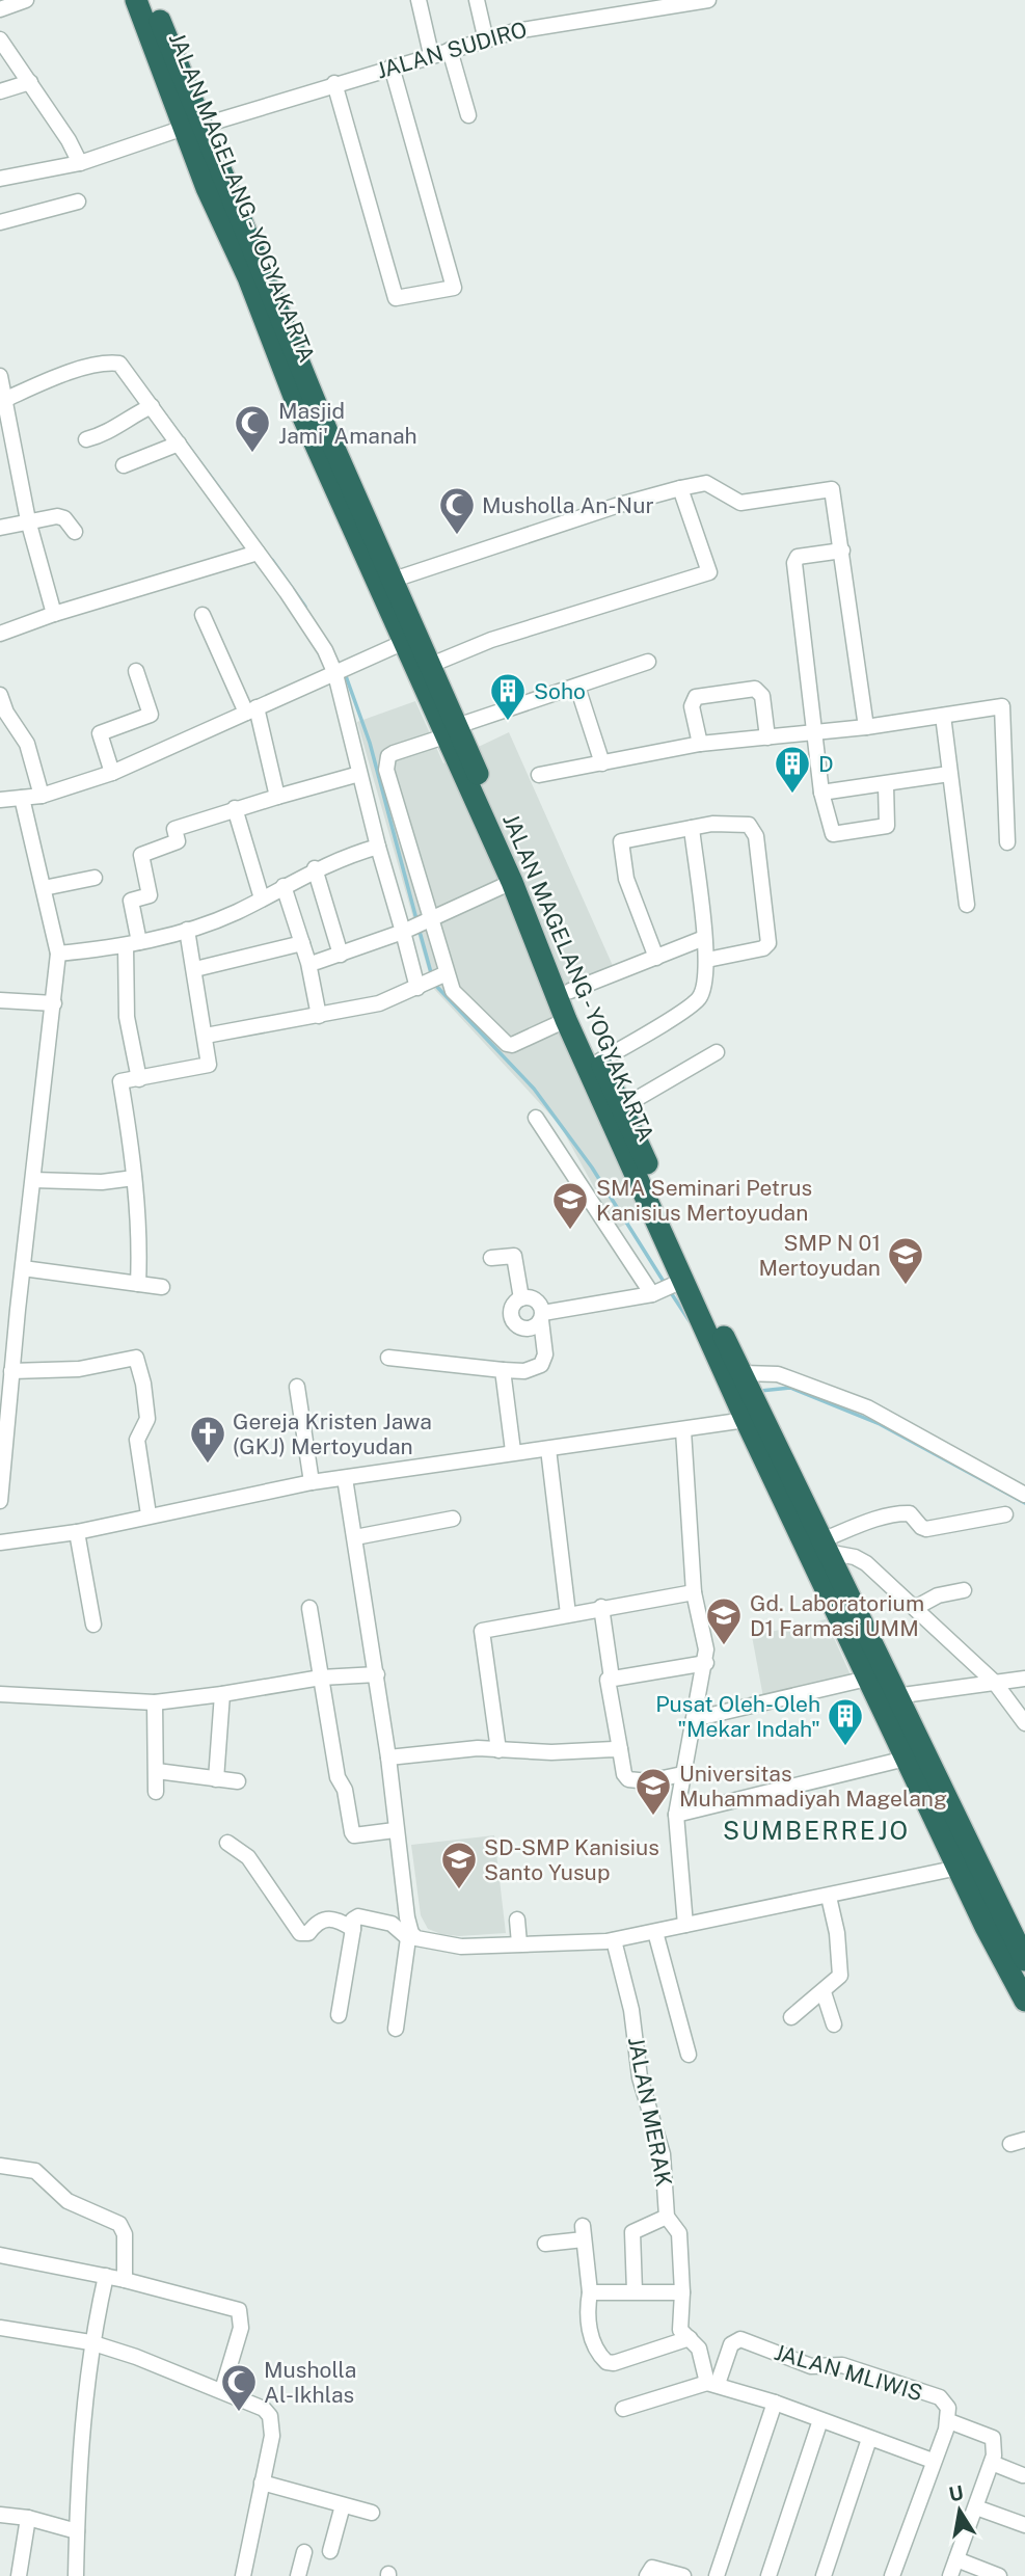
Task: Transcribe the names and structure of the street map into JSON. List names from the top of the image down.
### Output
{
  "streets": {
    "highway": ["JALAN MAGELANG - YOGYAKARTA"],
    "street": ["JALAN SUDIRO", "JALAN MERAK", "JALAN MLIWIS"]
  },
  "crossings": [
    ["JALAN SUDIRO", "JALAN MAGELANG - YOGYAKARTA"],
    ["JALAN MERAK", "JALAN MLIWIS"]
  ],
  "districts": ["SUMBERREJO"],
  "places": {
    "mosque": ["Masjid Jami' Amanah", "Musholla An-Nur", "Musholla Al-Ikhlas"],
    "building": ["Soho", "D", "Pusat Oleh-Oleh \"Mekar Indah\""],
    "school or university": [
      "SMA Seminari Petrus Kanisius Mertoyudan",
      "SMP N 01 Mertoyudan",
      "Gd. Laboratorium D1 Farmasi UMM",
      "Universitas Muhammadiyah Magelang",
      "SD-SMP Kanisius Santo Yusup"
    ],
    "church": ["Gereja Kristen Jawa (GKJ) Mertoyudan"]
  },
  "north": "top"
}
